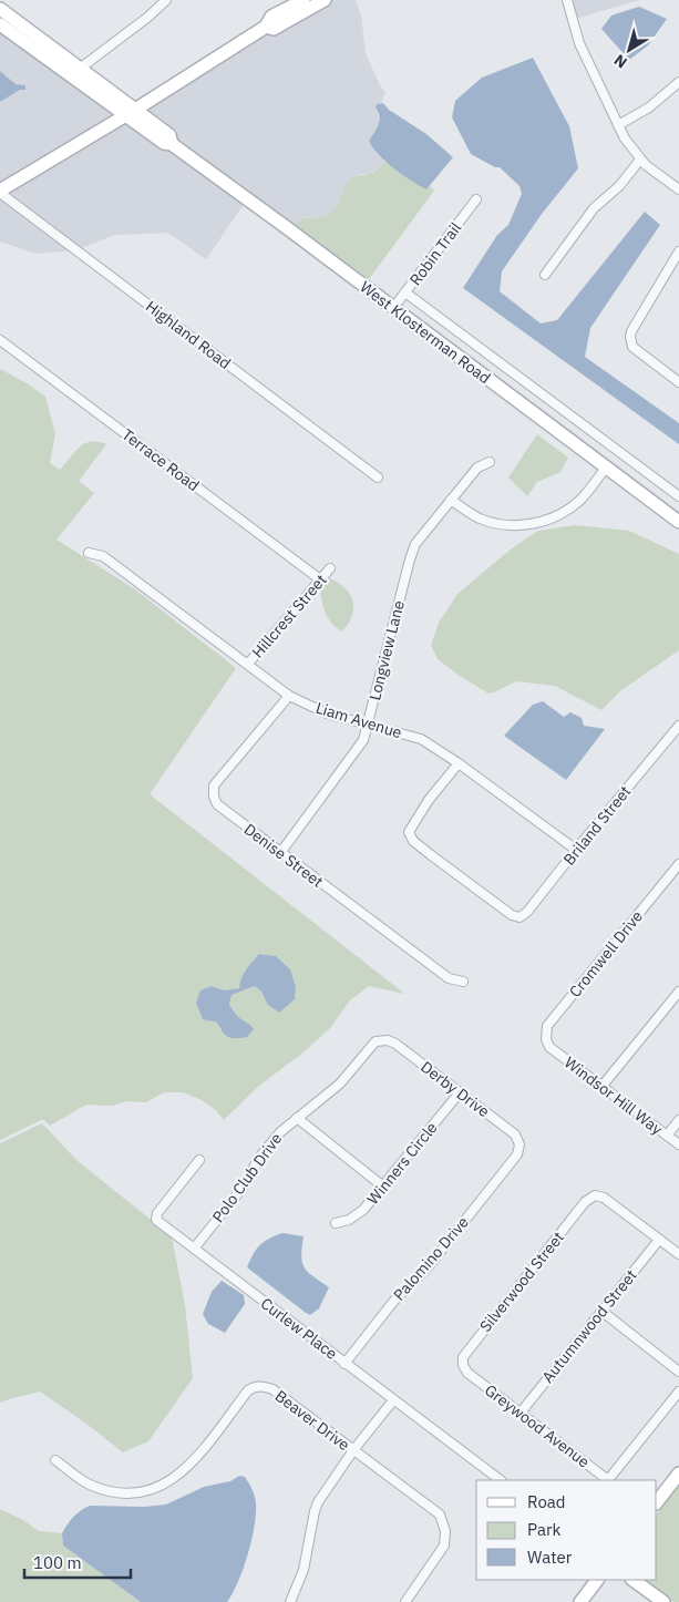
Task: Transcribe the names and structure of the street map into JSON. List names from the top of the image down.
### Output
{
  "streets": {
    "street": [
      "Robin Trail",
      "West Klosterman Road",
      "Highland Road",
      "Terrace Road",
      "Hillcrest Street",
      "Longview Lane",
      "Liam Avenue",
      "Briland Street",
      "Denise Street",
      "Cromwell Drive",
      "Derby Drive",
      "Windsor Hill Way",
      "Winners Circle",
      "Polo Club Drive",
      "Palomino Drive",
      "Silverwood Street",
      "Autumnwood Street",
      "Curlew Place",
      "Beaver Drive",
      "Greywood Avenue"
    ]
  },
  "crossings": [
    ["Robin Trail", "West Klosterman Road"],
    ["Terrace Road", "Hillcrest Street"],
    ["Hillcrest Street", "Liam Avenue"],
    ["Longview Lane", "Liam Avenue"],
    ["Longview Lane", "Denise Street"],
    ["Liam Avenue", "Briland Street"],
    ["Liam Avenue", "Denise Street"],
    ["Cromwell Drive", "Windsor Hill Way"],
    ["Derby Drive", "Winners Circle"],
    ["Derby Drive", "Polo Club Drive"],
    ["Derby Drive", "Palomino Drive"],
    ["Polo Club Drive", "Curlew Place"],
    ["Palomino Drive", "Curlew Place"],
    ["Silverwood Street", "Autumnwood Street"],
    ["Silverwood Street", "Greywood Avenue"],
    ["Autumnwood Street", "Greywood Avenue"]
  ],
  "legend": ["Road", "Park", "Water"],
  "scale_bar": "100 m",
  "north": "bottom left"
}
